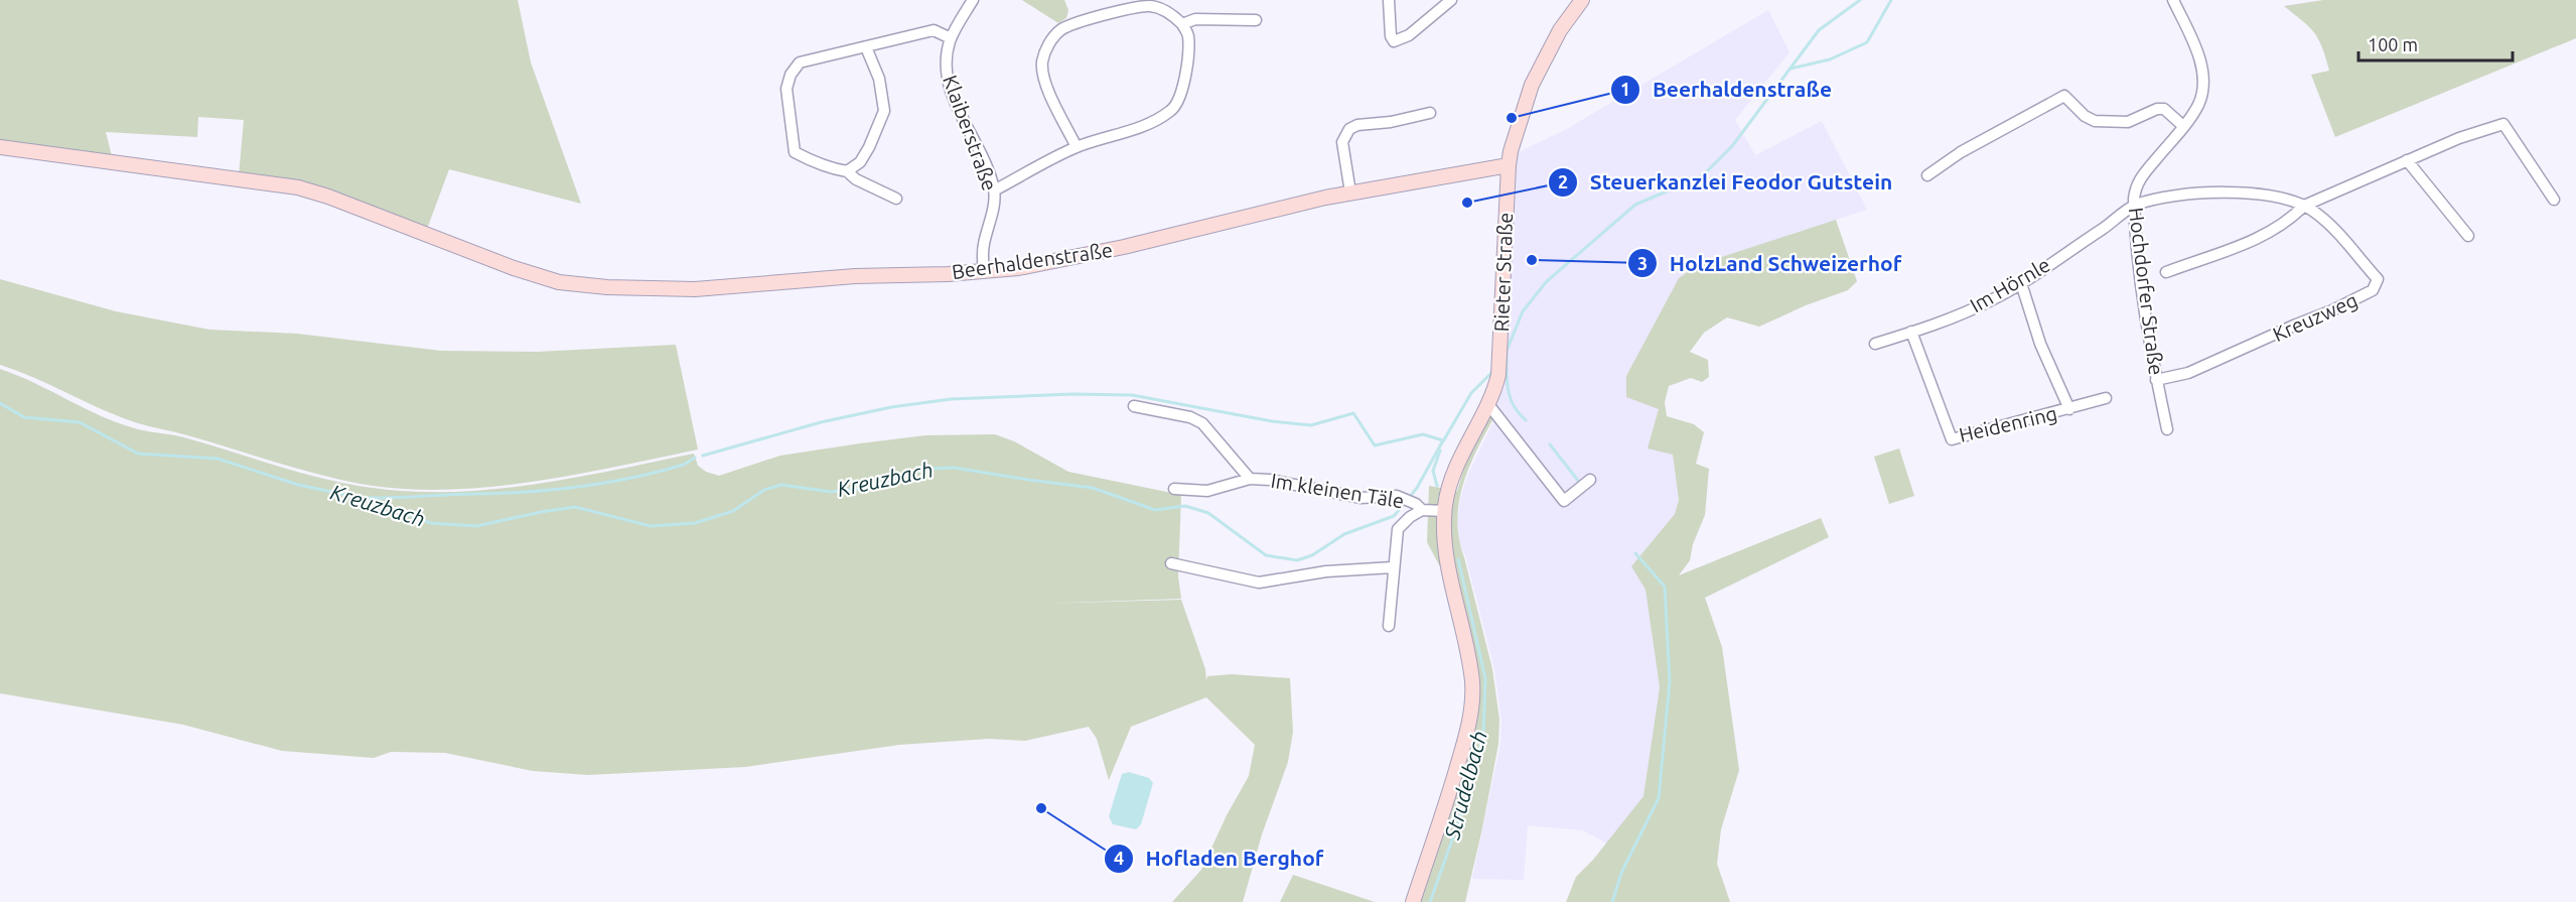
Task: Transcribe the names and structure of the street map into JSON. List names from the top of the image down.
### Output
{
  "streets": {
    "street": [
      "Klaiberstraße",
      "Beerhaldenstraße",
      "Rieter Straße",
      "Im Hörnle",
      "Hochdorfer Straße",
      "Kreuzweg",
      "Heidenring",
      "Im kleinen Täle"
    ]
  },
  "crossings": [
    ["Klaiberstraße", "Beerhaldenstraße"],
    ["Beerhaldenstraße", "Rieter Straße"],
    ["Im Hörnle", "Hochdorfer Straße"],
    ["Im Hörnle", "Kreuzweg"],
    ["Im Hörnle", "Heidenring"],
    ["Hochdorfer Straße", "Kreuzweg"]
  ],
  "water": ["Kreuzbach", "Strudelbach"],
  "places": [
    "Beerhaldenstraße",
    "Steuerkanzlei Feodor Gutstein",
    "HolzLand Schweizerhof",
    "Hofladen Berghof"
  ],
  "scale_bar": "100 m"
}
